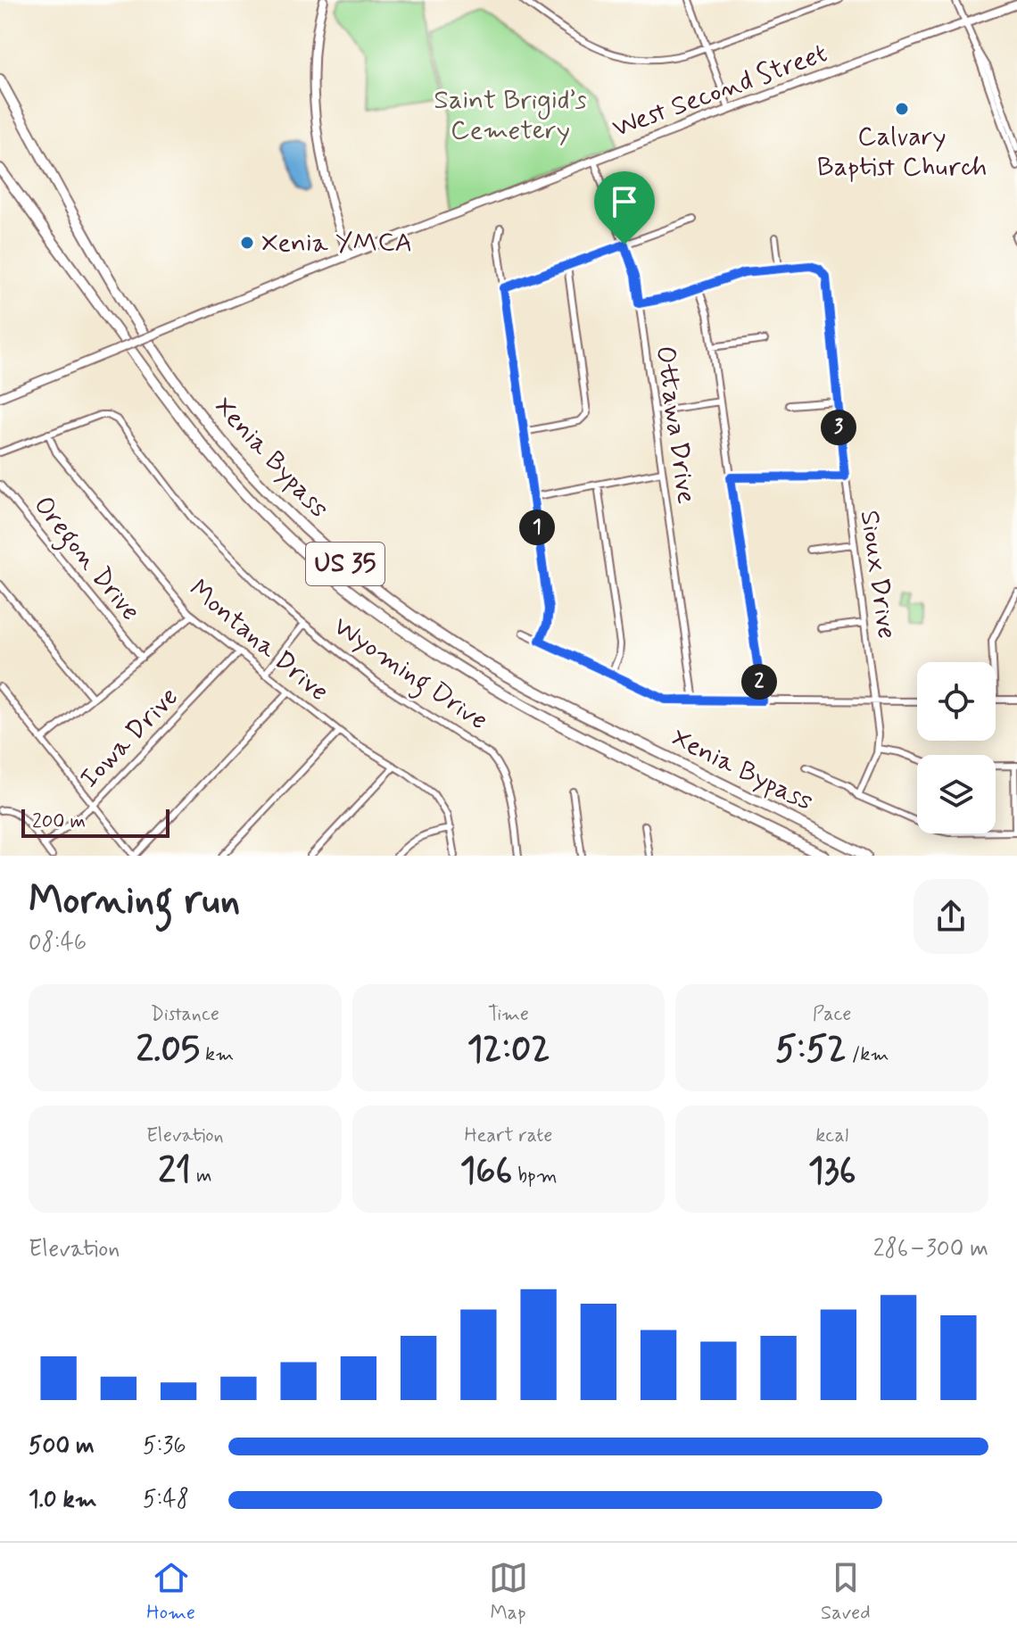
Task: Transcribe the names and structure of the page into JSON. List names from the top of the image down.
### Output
{
  "streets": {
    "highway": ["Xenia Bypass", "US 35"],
    "main road": ["West Second Street"],
    "street": [
      "Ottawa Drive",
      "Oregon Drive",
      "Sioux Drive",
      "Montana Drive",
      "Wyoming Drive",
      "Iowa Drive"
    ]
  },
  "crossings": [
    ["West Second Street", "Ottawa Drive"],
    ["Montana Drive", "Wyoming Drive"],
    ["Montana Drive", "Iowa Drive"]
  ],
  "parks": ["Saint Brigid’s Cemetery"],
  "places": ["Calvary Baptist Church", "Xenia YMCA"],
  "scale_bar": "200 m",
  "page": {
    "pins": ["3", "1", "2"],
    "scale": "200 m",
    "heading": ["Morning run", "08:46"],
    "stats": [
      ["Distance", "2.05 km"],
      ["Time", "12:02"],
      ["Pace", "5:52 /km"],
      ["Elevation", "21 m"],
      ["Heart rate", "166 bpm"],
      ["kcal", "136"]
    ],
    "chart": ["Elevation", "286–300 m"],
    "list": [
      {
        "name": "500 m",
        "note": "5:36"
      },
      {
        "name": "1.0 km",
        "note": "5:48"
      }
    ],
    "tabs": ["Home", "Map", "Saved"]
  }
}
